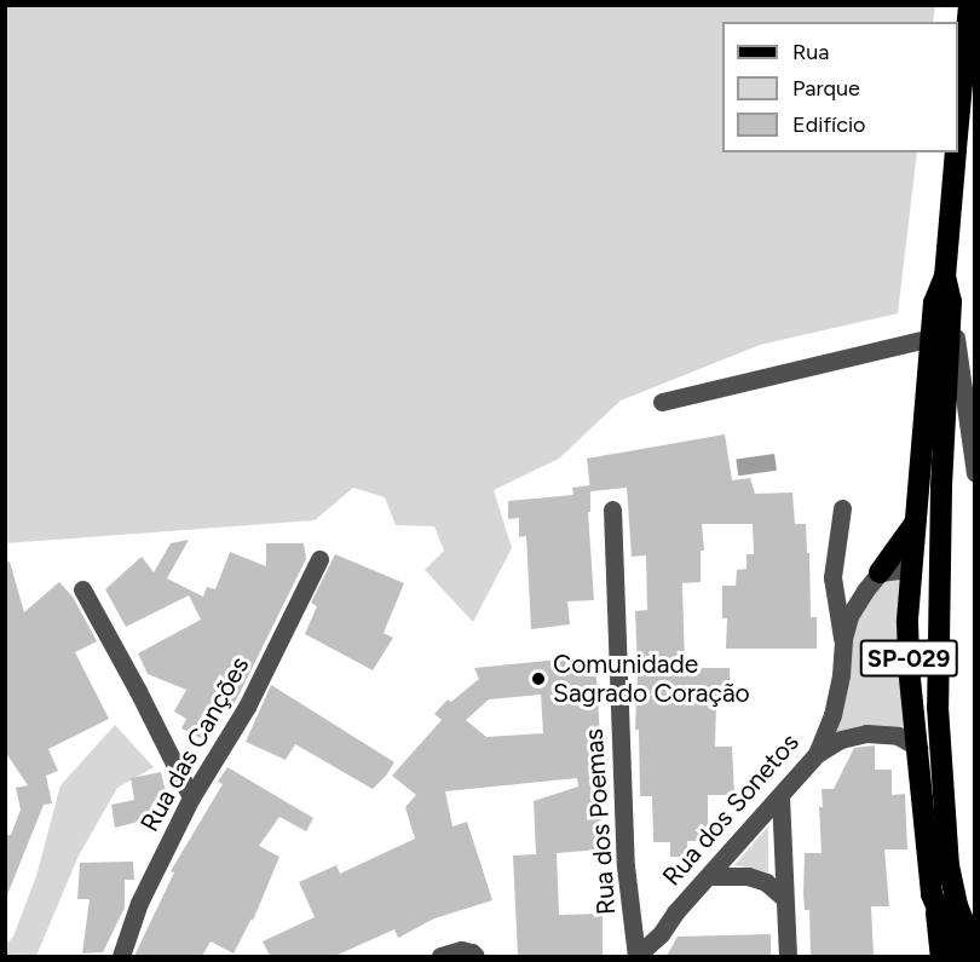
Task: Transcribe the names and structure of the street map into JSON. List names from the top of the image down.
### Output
{
  "streets": {
    "highway": ["SP-029"],
    "street": ["Rua das Canções", "Rua dos Sonetos", "Rua dos Poemas"]
  },
  "crossings": [
    ["Rua dos Sonetos", "Rua dos Poemas"]
  ],
  "places": ["Comunidade Sagrado Coração"],
  "legend": ["Rua", "Parque", "Edifício"]
}
